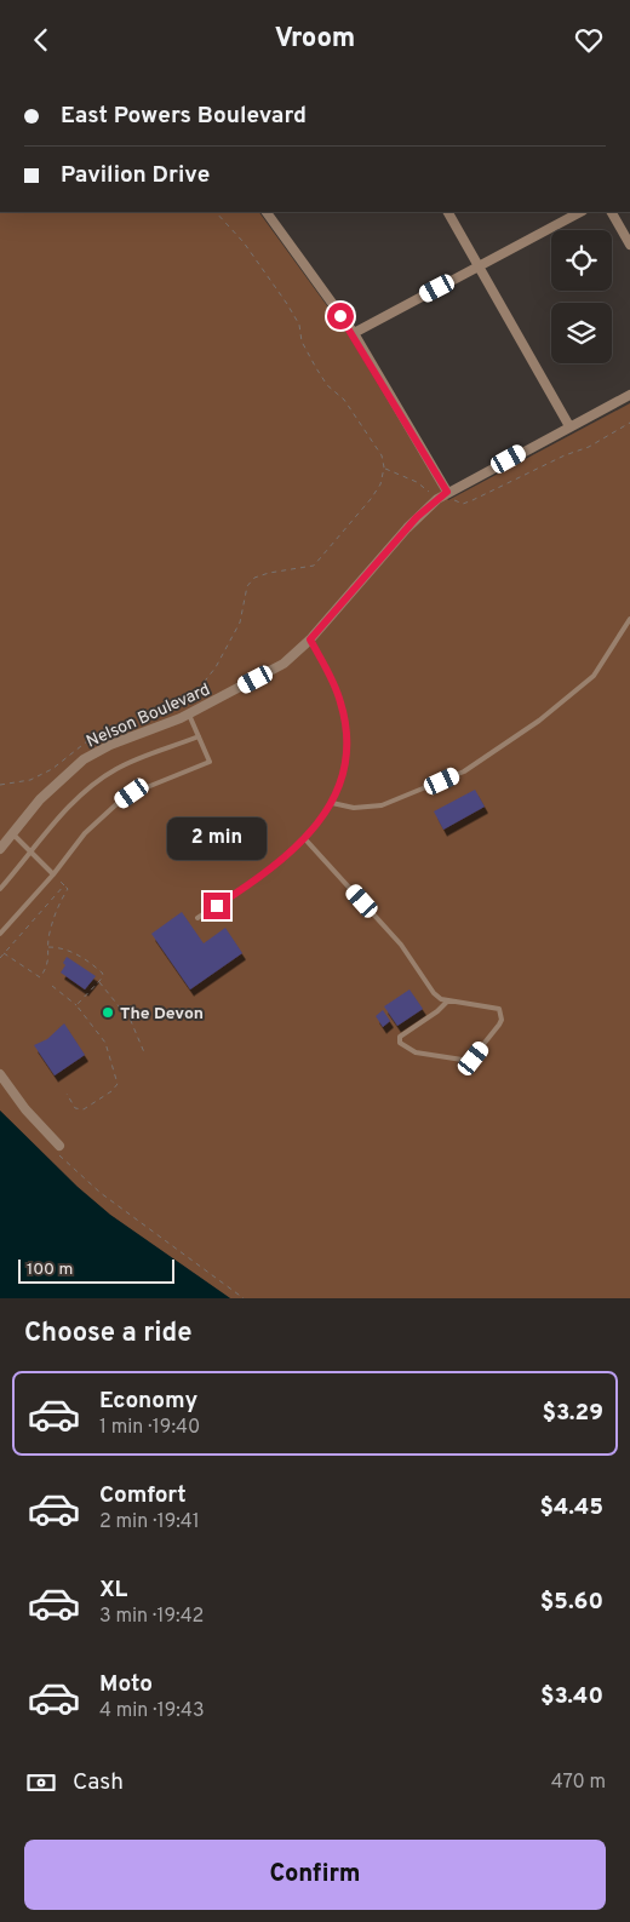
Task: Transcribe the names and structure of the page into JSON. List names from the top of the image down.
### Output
{
  "streets": {
    "street": ["Nelson Boulevard"]
  },
  "places": ["The Devon"],
  "scale_bar": "100 m",
  "page": {
    "header": "Vroom",
    "banner": ["East Powers Boulevard", "Pavilion Drive"],
    "bubble": "2 min",
    "scale": "100 m",
    "heading": "Choose a ride",
    "list": [
      {
        "name": "Economy",
        "note": "1 min · 19:40",
        "value": "$3.29"
      },
      {
        "name": "Comfort",
        "note": "2 min · 19:41",
        "value": "$4.45"
      },
      {
        "name": "XL",
        "note": "3 min · 19:42",
        "value": "$5.60"
      },
      {
        "name": "Moto",
        "note": "4 min · 19:43",
        "value": "$3.40"
      }
    ],
    "pay": ["Cash", "470 m"],
    "buttons": "Confirm"
  }
}
